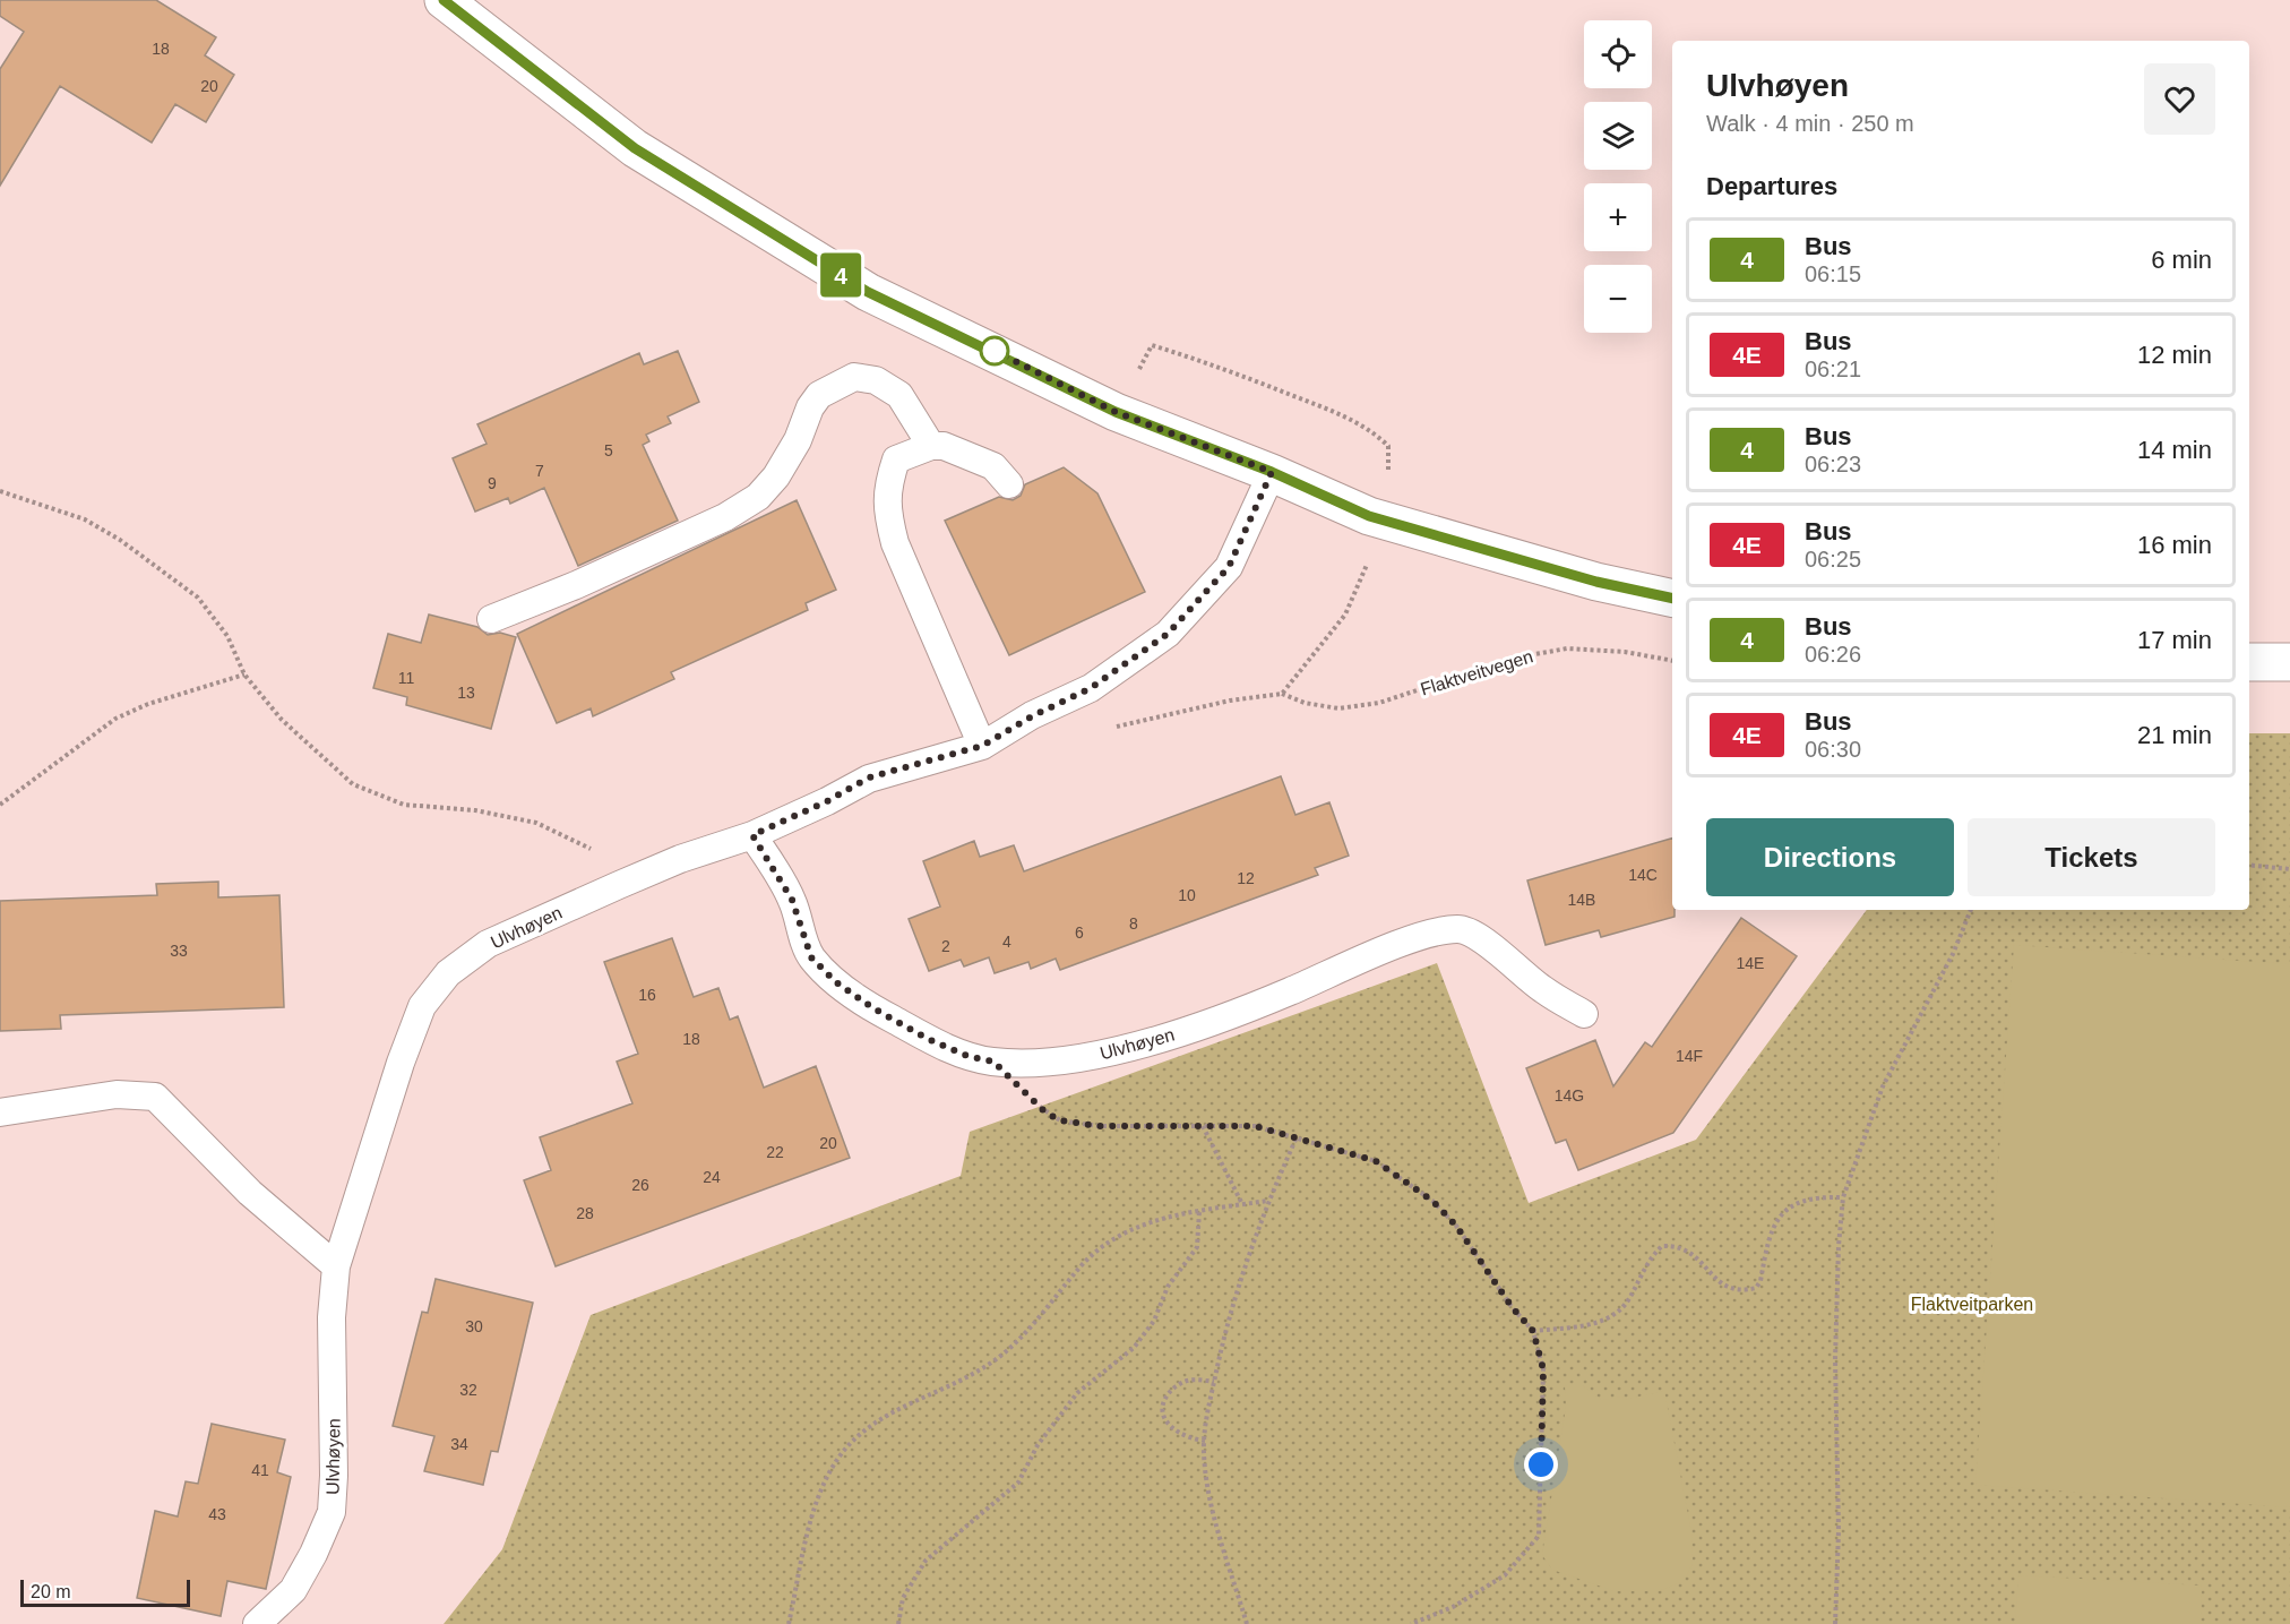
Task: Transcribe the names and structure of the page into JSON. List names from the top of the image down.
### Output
{
  "streets": {
    "lane": ["Ulvhøyen"],
    "path": ["Flaktveitvegen"]
  },
  "parks": ["Flaktveitparken"],
  "lines": ["bus line 4"],
  "house_numbers": [
    "18",
    "20",
    "5",
    "7",
    "9",
    "11",
    "13",
    "14C",
    "12",
    "10",
    "14B",
    "8",
    "6",
    "4",
    "2",
    "33",
    "14E",
    "16",
    "18",
    "14F",
    "14G",
    "20",
    "22",
    "24",
    "26",
    "28",
    "30",
    "32",
    "34",
    "41",
    "43"
  ],
  "scale_bar": "20 m",
  "page": {
    "on_map": "4",
    "map_buttons": ["+", "−"],
    "heading": [
      ["Ulvhøyen", "Walk · 4 min · 250 m"],
      "Departures"
    ],
    "list": [
      {
        "mark": "4",
        "name": "Bus",
        "note": "06:15",
        "value": "6 min"
      },
      {
        "mark": "4E",
        "name": "Bus",
        "note": "06:21",
        "value": "12 min"
      },
      {
        "mark": "4",
        "name": "Bus",
        "note": "06:23",
        "value": "14 min"
      },
      {
        "mark": "4E",
        "name": "Bus",
        "note": "06:25",
        "value": "16 min"
      },
      {
        "mark": "4",
        "name": "Bus",
        "note": "06:26",
        "value": "17 min"
      },
      {
        "mark": "4E",
        "name": "Bus",
        "note": "06:30",
        "value": "21 min"
      }
    ],
    "buttons": ["Directions", "Tickets"],
    "scale": "20 m"
  }
}
